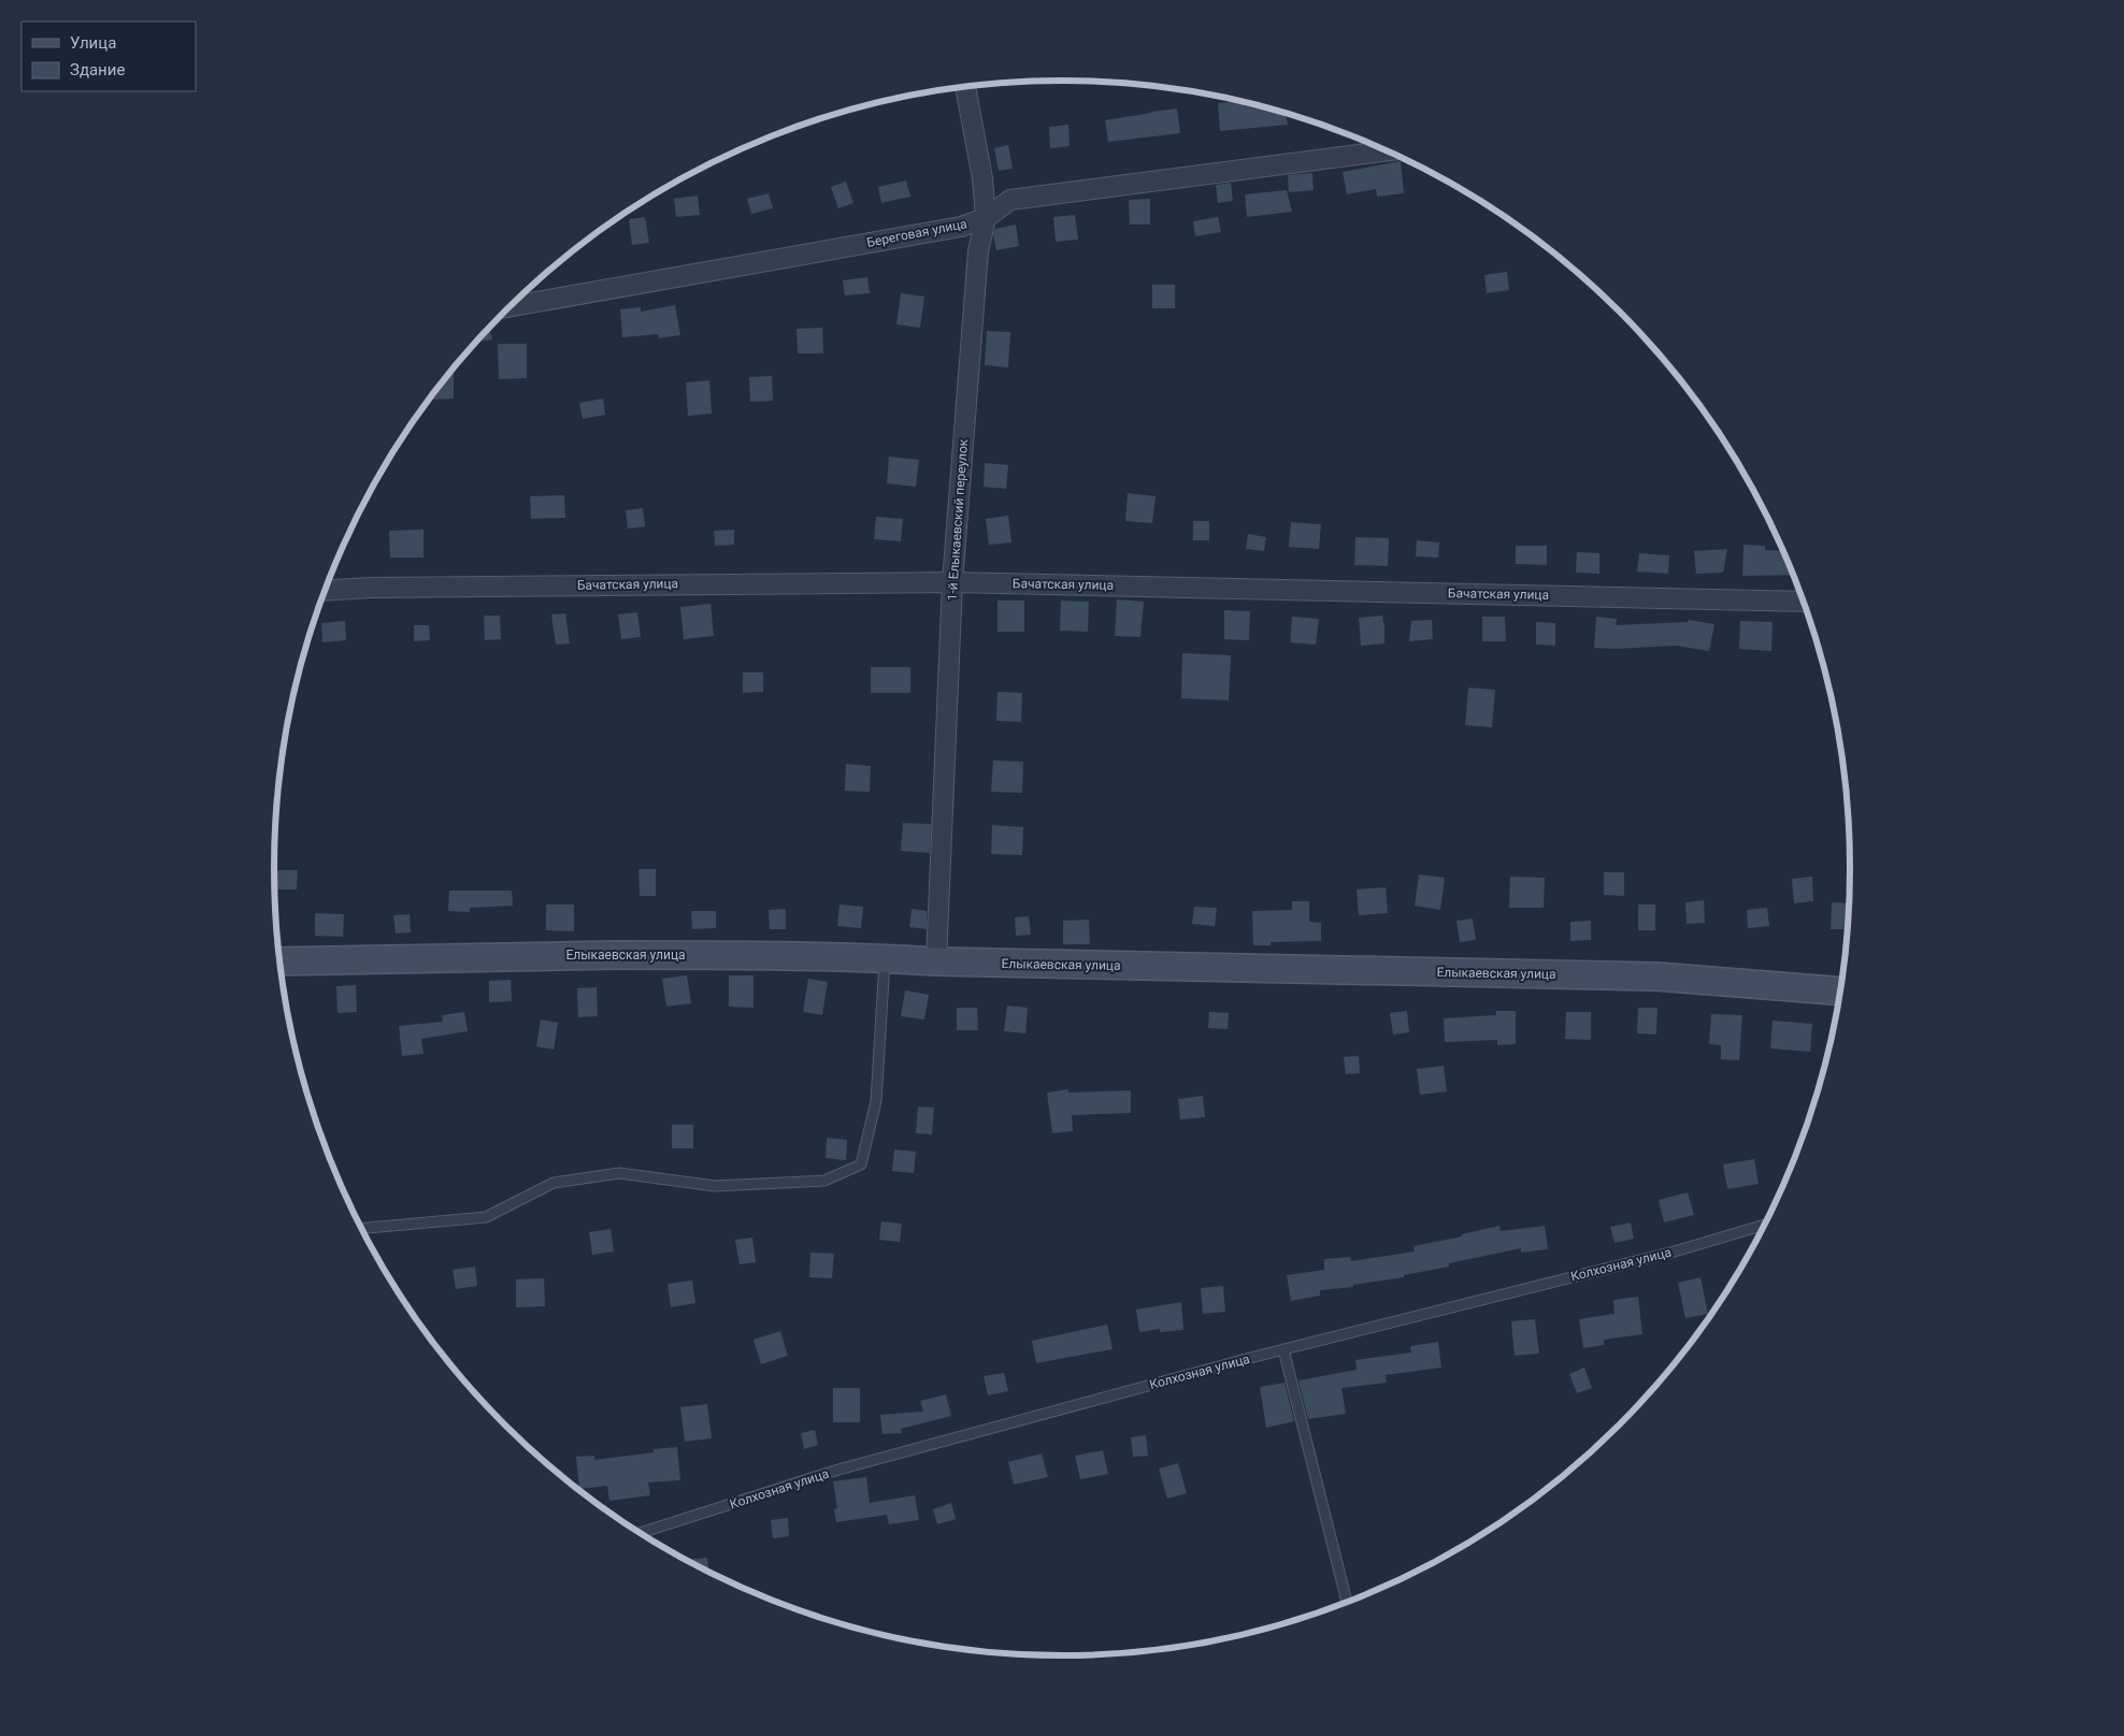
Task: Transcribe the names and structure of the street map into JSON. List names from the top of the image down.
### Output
{
  "streets": {
    "street": [
      "Береговая улица",
      "1-й Елыкаевский переулок",
      "Бачатская улица",
      "Елыкаевская улица"
    ],
    "lane": ["Колхозная улица"]
  },
  "crossings": [
    ["Береговая улица", "1-й Елыкаевский переулок"],
    ["1-й Елыкаевский переулок", "Бачатская улица"],
    ["1-й Елыкаевский переулок", "Елыкаевская улица"]
  ],
  "legend": ["Улица", "Здание"]
}
